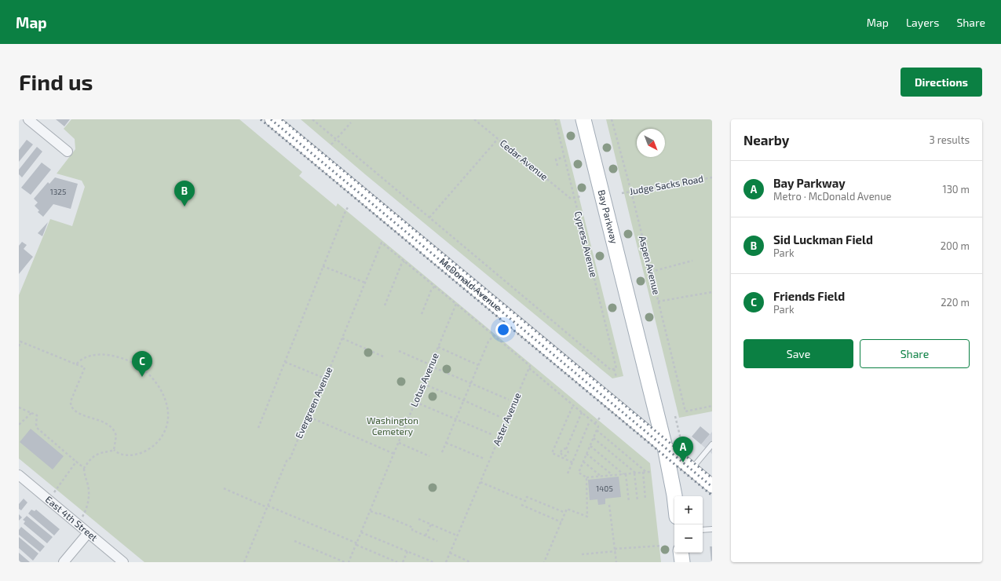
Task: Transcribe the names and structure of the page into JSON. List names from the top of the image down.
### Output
{
  "streets": {
    "main road": ["Bay Parkway", "McDonald Avenue"],
    "street": ["East 4th Street"],
    "path": [
      "Cedar Avenue",
      "Judge Sacks Road",
      "Cypress Avenue",
      "Aspen Avenue",
      "Lotus Avenue",
      "Evergreen Avenue",
      "Aster Avenue"
    ]
  },
  "crossings": [
    ["Cedar Avenue", "Cypress Avenue"],
    ["Judge Sacks Road", "Aspen Avenue"],
    ["Bay Parkway", "McDonald Avenue"],
    ["Lotus Avenue", "Aster Avenue"]
  ],
  "parks": ["Washington Cemetery"],
  "house_numbers": ["1325", "1405"],
  "north": "bottom right",
  "page": {
    "header": "Map",
    "nav": ["Map", "Layers", "Share"],
    "buttons": [
      "Directions",
      ["Save", "Share"]
    ],
    "title": "Find us",
    "heading": ["Nearby", "3 results"],
    "list": [
      {
        "mark": "A",
        "name": "Bay Parkway",
        "note": "Metro · McDonald Avenue",
        "value": "130 m"
      },
      {
        "mark": "B",
        "name": "Sid Luckman Field",
        "note": "Park",
        "value": "200 m"
      },
      {
        "mark": "C",
        "name": "Friends Field",
        "note": "Park",
        "value": "220 m"
      }
    ],
    "pins": ["B", "C", "A"],
    "map_buttons": ["+", "−"]
  }
}
